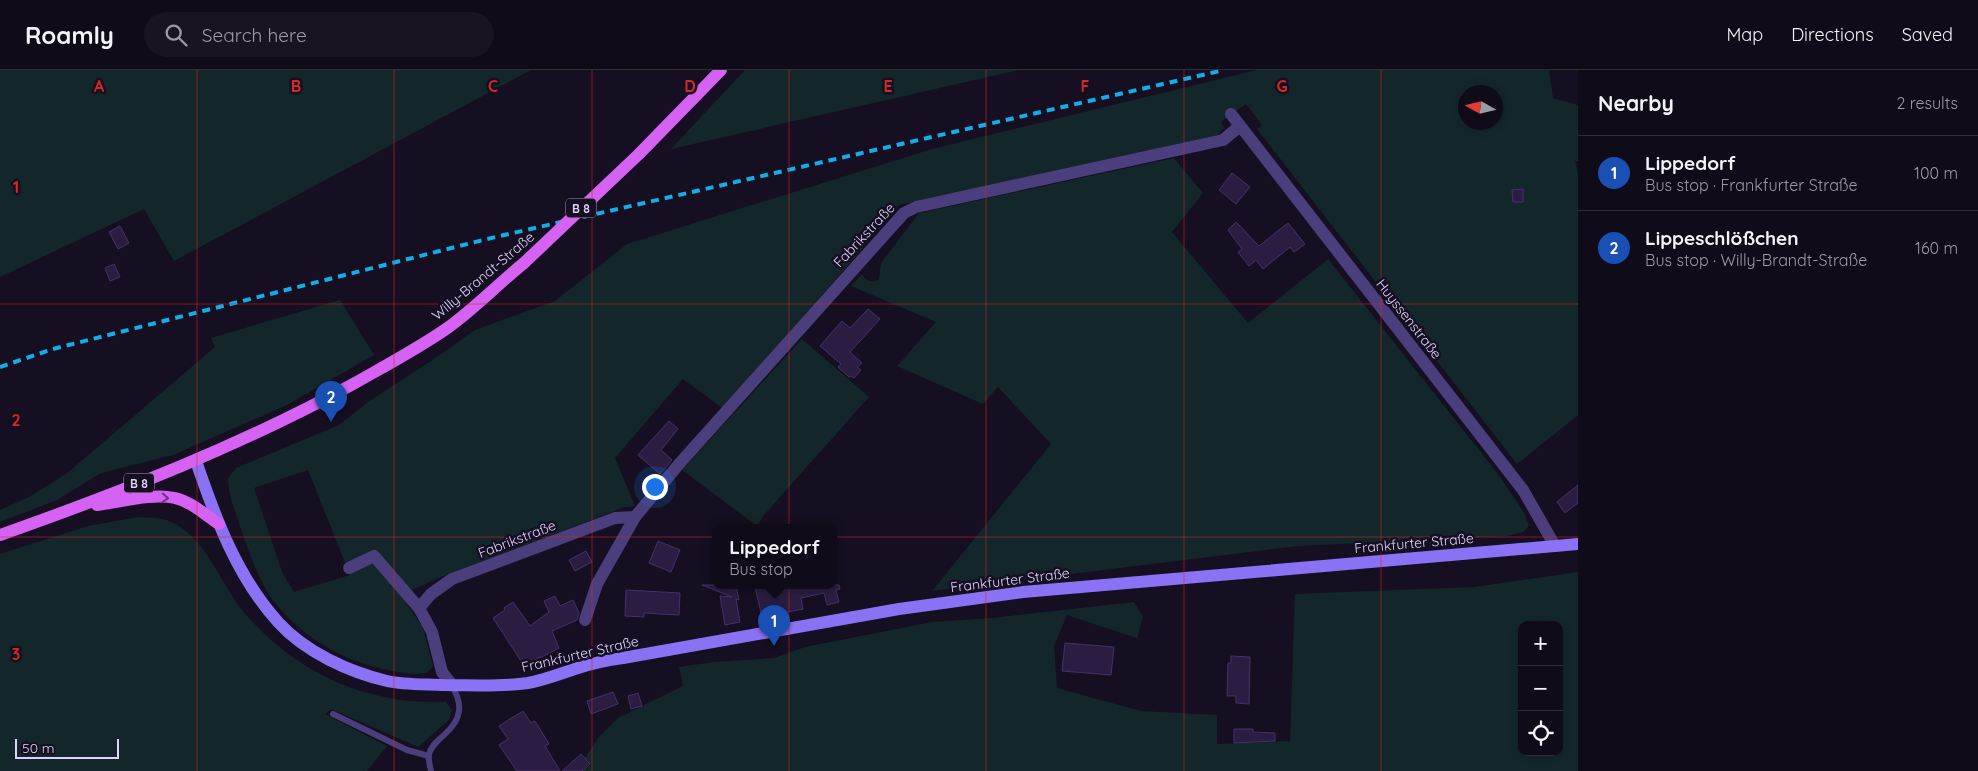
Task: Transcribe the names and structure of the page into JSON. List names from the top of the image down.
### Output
{
  "streets": {
    "main road": ["B 8", "Willy-Brandt-Straße", "Frankfurter Straße"],
    "street": ["Fabrikstraße", "Huyssenstraße"]
  },
  "crossings": [
    ["Fabrikstraße", "Huyssenstraße"],
    ["Willy-Brandt-Straße", "Frankfurter Straße"],
    ["Huyssenstraße", "Frankfurter Straße"]
  ],
  "scale_bar": "50 m",
  "north": "left",
  "page": {
    "header": "Roamly",
    "search": "Search here",
    "nav": ["Map", "Directions", "Saved"],
    "heading": ["Nearby", "2 results"],
    "list": [
      {
        "mark": "1",
        "name": "Lippedorf",
        "note": "Bus stop · Frankfurter Straße",
        "value": "100 m"
      },
      {
        "mark": "2",
        "name": "Lippeschlößchen",
        "note": "Bus stop · Willy-Brandt-Straße",
        "value": "160 m"
      }
    ],
    "pins": ["2", "1"],
    "popup": ["Lippedorf", "Bus stop"],
    "map_buttons": ["+", "−"],
    "scale": "50 m"
  },
  "grid": {
    "columns": [
      "A",
      "B",
      "C",
      "D",
      "E",
      "F",
      "G"
    ],
    "rows": ["1", "2", "3"]
  }
}
